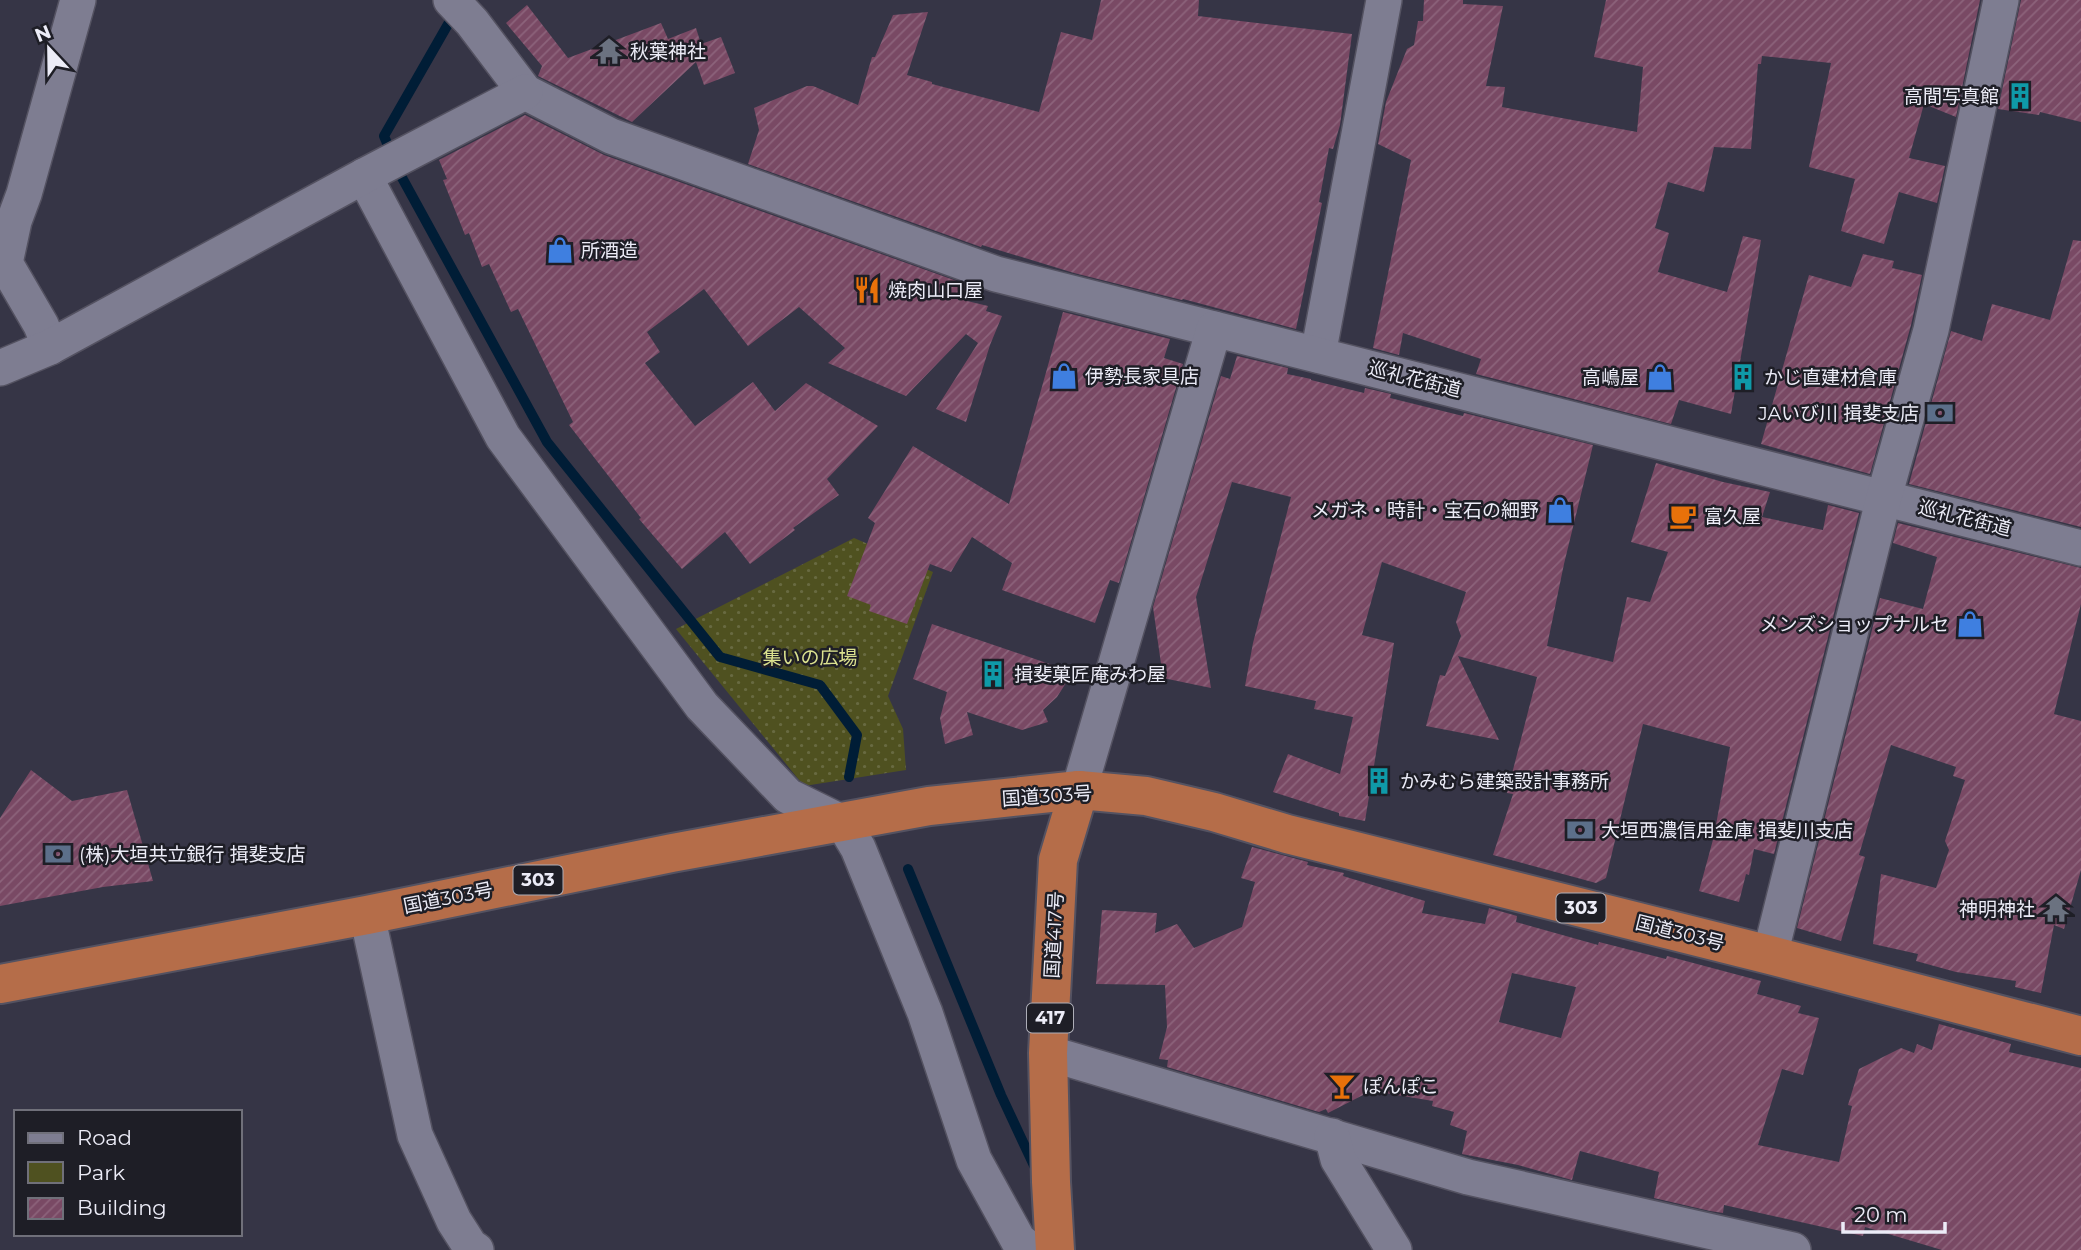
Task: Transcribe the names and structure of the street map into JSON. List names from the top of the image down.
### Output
{
  "streets": {
    "highway": [
      "国道303号",
      "303",
      "国道417号",
      "417"
    ],
    "street": ["巡礼花街道"]
  },
  "crossings": [
    ["国道303号", "国道417号"]
  ],
  "parks": ["集いの広場"],
  "places": {
    "temple": ["秋葉神社", "神明神社"],
    "building": [
      "高間写真館",
      "かじ直建材倉庫",
      "揖斐菓匠庵みわ屋",
      "かみむら建築設計事務所"
    ],
    "shop": [
      "所酒造",
      "伊勢長家具店",
      "高嶋屋",
      "メガネ・時計・宝石の細野",
      "メンズショップナルセ"
    ],
    "restaurant": ["焼肉山口屋"],
    "bank": ["JAいび川 揖斐支店", "大垣西濃信用金庫 揖斐川支店", "(株)大垣共立銀行 揖斐支店"],
    "cafe": ["富久屋"],
    "bar": ["ぽんぽこ"]
  },
  "legend": ["Road", "Park", "Building"],
  "scale_bar": "20 m",
  "north": "top"
}
